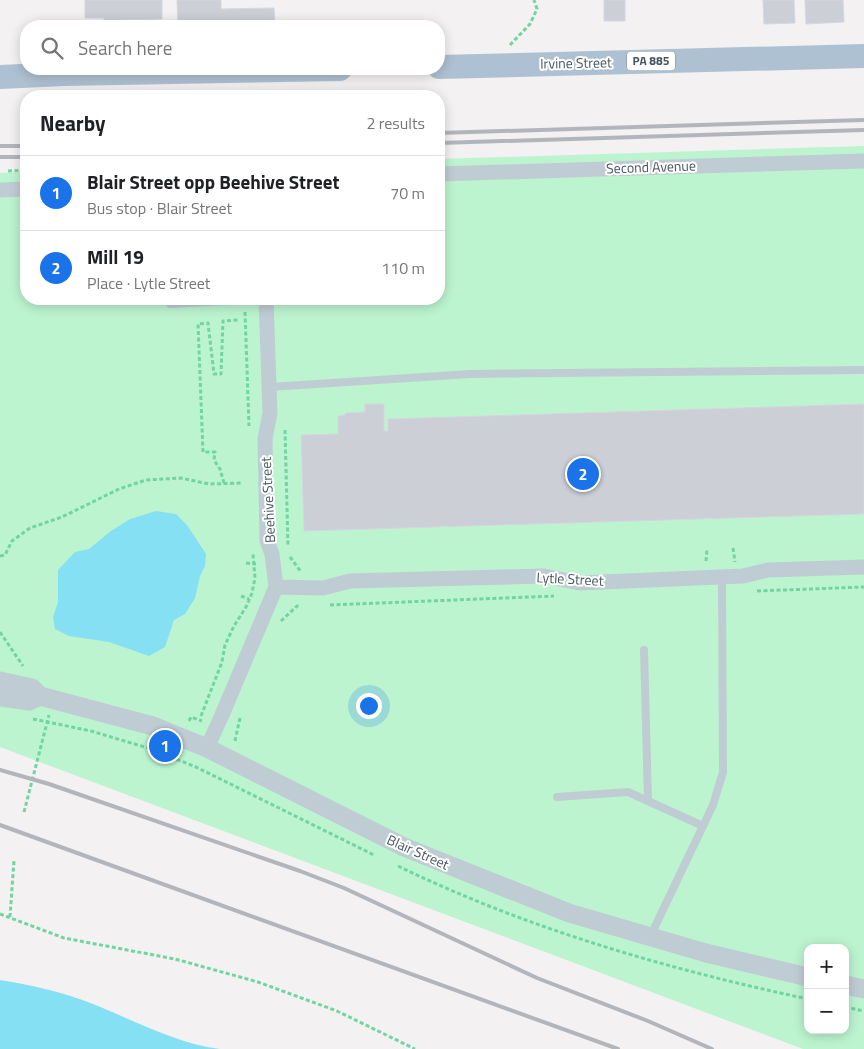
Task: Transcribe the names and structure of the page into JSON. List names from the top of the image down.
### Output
{
  "streets": {
    "main road": ["PA 885", "Irvine Street"],
    "street": [
      "Second Avenue",
      "Beehive Street",
      "Lytle Street",
      "Blair Street"
    ]
  },
  "crossings": [
    ["Beehive Street", "Lytle Street"],
    ["Beehive Street", "Blair Street"]
  ],
  "page": {
    "search": "Search here",
    "heading": ["Nearby", "2 results"],
    "list": [
      {
        "mark": "1",
        "name": "Blair Street opp Beehive Street",
        "note": "Bus stop · Blair Street",
        "value": "70 m"
      },
      {
        "mark": "2",
        "name": "Mill 19",
        "note": "Place · Lytle Street",
        "value": "110 m"
      }
    ],
    "pins": ["2", "1"],
    "map_buttons": ["+", "−"]
  }
}
